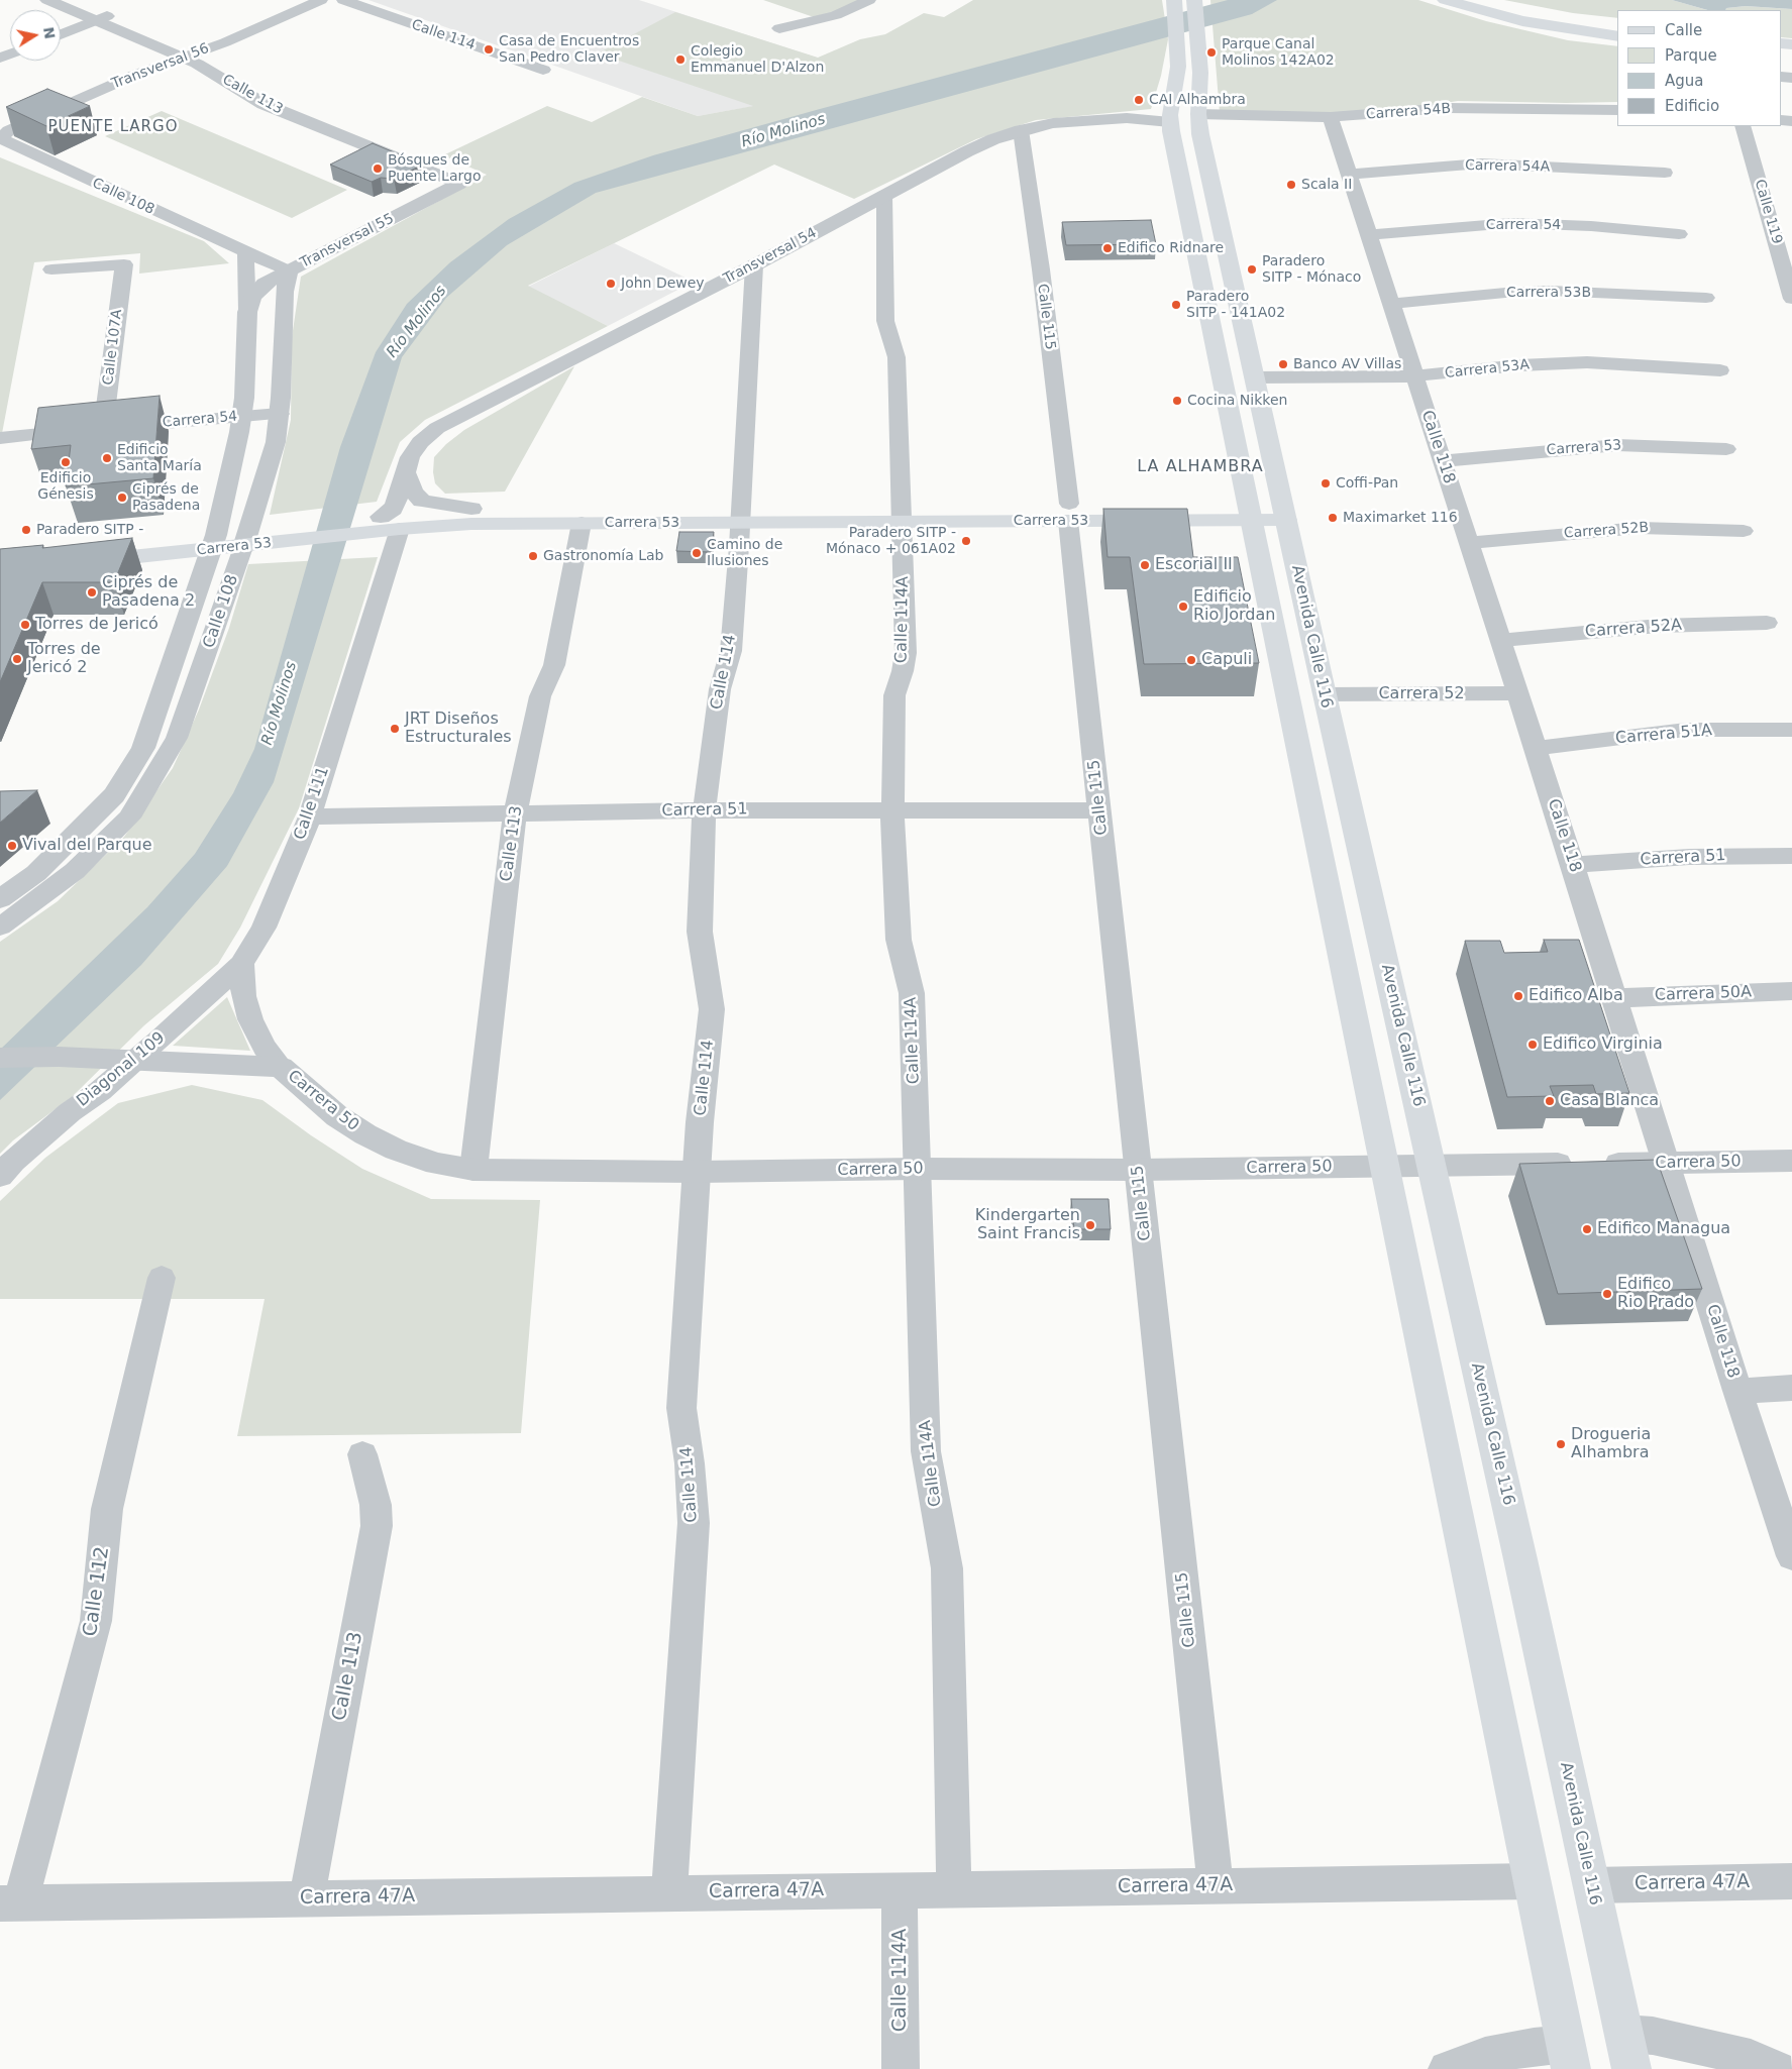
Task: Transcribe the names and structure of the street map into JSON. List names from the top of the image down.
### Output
{
  "streets": {
    "main road": ["Carrera 53", "Avenida Calle 116"],
    "street": [
      "Calle 114",
      "Transversal 56",
      "Calle 113",
      "Carrera 54B",
      "Carrera 54A",
      "Calle 108",
      "Calle 119",
      "Carrera 54",
      "Transversal 55",
      "Transversal 54",
      "Carrera 53B",
      "Calle 115",
      "Calle 107A",
      "Carrera 53A",
      "Calle 118",
      "Carrera 52B",
      "Calle 114A",
      "Carrera 52A",
      "Carrera 52",
      "Carrera 51A",
      "Calle 111",
      "Carrera 51",
      "Carrera 50A",
      "Diagonal 109",
      "Carrera 50",
      "Calle 112",
      "Carrera 47A"
    ]
  },
  "crossings": [
    ["Calle 114", "Transversal 54"],
    ["Calle 114", "Carrera 53"],
    ["Calle 114", "Carrera 51"],
    ["Calle 114", "Carrera 50"],
    ["Calle 114", "Carrera 47A"],
    ["Transversal 56", "Calle 113"],
    ["Transversal 56", "Calle 108"],
    ["Calle 113", "Transversal 55"],
    ["Calle 113", "Carrera 53"],
    ["Calle 113", "Carrera 51"],
    ["Calle 113", "Carrera 50"],
    ["Calle 113", "Carrera 47A"],
    ["Carrera 54B", "Calle 118"],
    ["Carrera 54B", "Avenida Calle 116"],
    ["Carrera 54A", "Calle 118"],
    ["Calle 108", "Carrera 54"],
    ["Calle 108", "Transversal 55"],
    ["Calle 108", "Carrera 53"],
    ["Carrera 54", "Calle 107A"],
    ["Carrera 54", "Calle 118"],
    ["Transversal 54", "Calle 115"],
    ["Transversal 54", "Carrera 53"],
    ["Transversal 54", "Calle 114A"],
    ["Carrera 53B", "Calle 118"],
    ["Calle 115", "Carrera 53"],
    ["Calle 115", "Carrera 51"],
    ["Calle 115", "Carrera 50"],
    ["Calle 115", "Carrera 47A"],
    ["Carrera 53A", "Calle 118"],
    ["Carrera 53A", "Avenida Calle 116"],
    ["Calle 118", "Carrera 53"],
    ["Calle 118", "Carrera 52B"],
    ["Calle 118", "Carrera 52A"],
    ["Calle 118", "Carrera 52"],
    ["Calle 118", "Carrera 51A"],
    ["Calle 118", "Carrera 51"],
    ["Calle 118", "Carrera 50A"],
    ["Calle 118", "Carrera 50"],
    ["Carrera 53", "Calle 114A"],
    ["Carrera 53", "Avenida Calle 116"],
    ["Carrera 53", "Calle 111"],
    ["Calle 114A", "Carrera 51"],
    ["Calle 114A", "Carrera 50"],
    ["Calle 114A", "Carrera 47A"],
    ["Avenida Calle 116", "Carrera 52"],
    ["Avenida Calle 116", "Carrera 50"],
    ["Avenida Calle 116", "Carrera 47A"],
    ["Calle 111", "Carrera 51"],
    ["Calle 111", "Diagonal 109"],
    ["Diagonal 109", "Carrera 50"],
    ["Calle 112", "Carrera 47A"]
  ],
  "districts": ["PUENTE LARGO", "LA ALHAMBRA"],
  "water": ["Río Molinos"],
  "places": [
    "Casa de Encuentros San Pedro Claver",
    "Parque Canal Molinos 142A02",
    "Colegio Emmanuel D'Alzon",
    "CAI Alhambra",
    "Bósques de Puente Largo",
    "Scala II",
    "Edifico Ridnare",
    "Paradero SITP - Mónaco",
    "John Dewey",
    "Paradero SITP - 141A02",
    "Banco AV Villas",
    "Cocina Nikken",
    "Edificio Santa María",
    "Edificio Génesis",
    "Coffi-Pan",
    "Ciprés de Pasadena",
    "Maximarket 116",
    "Paradero SITP -",
    "Paradero SITP - Mónaco + 061A02",
    "Camino de Ilusiones",
    "Gastronomía Lab",
    "Escorial II",
    "Ciprés de Pasadena 2",
    "Edificio Rio Jordan",
    "Torres de Jericó",
    "Torres de Jericó 2",
    "Capuli",
    "JRT Diseños Estructurales",
    "Vival del Parque",
    "Edifico Alba",
    "Edifico Virginia",
    "Casa Blanca",
    "Kindergarten Saint Francis",
    "Edifico Managua",
    "Edifico Rio Prado",
    "Drogueria Alhambra"
  ],
  "legend": [
    "Calle",
    "Parque",
    "Agua",
    "Edificio"
  ],
  "north": "right"
}
